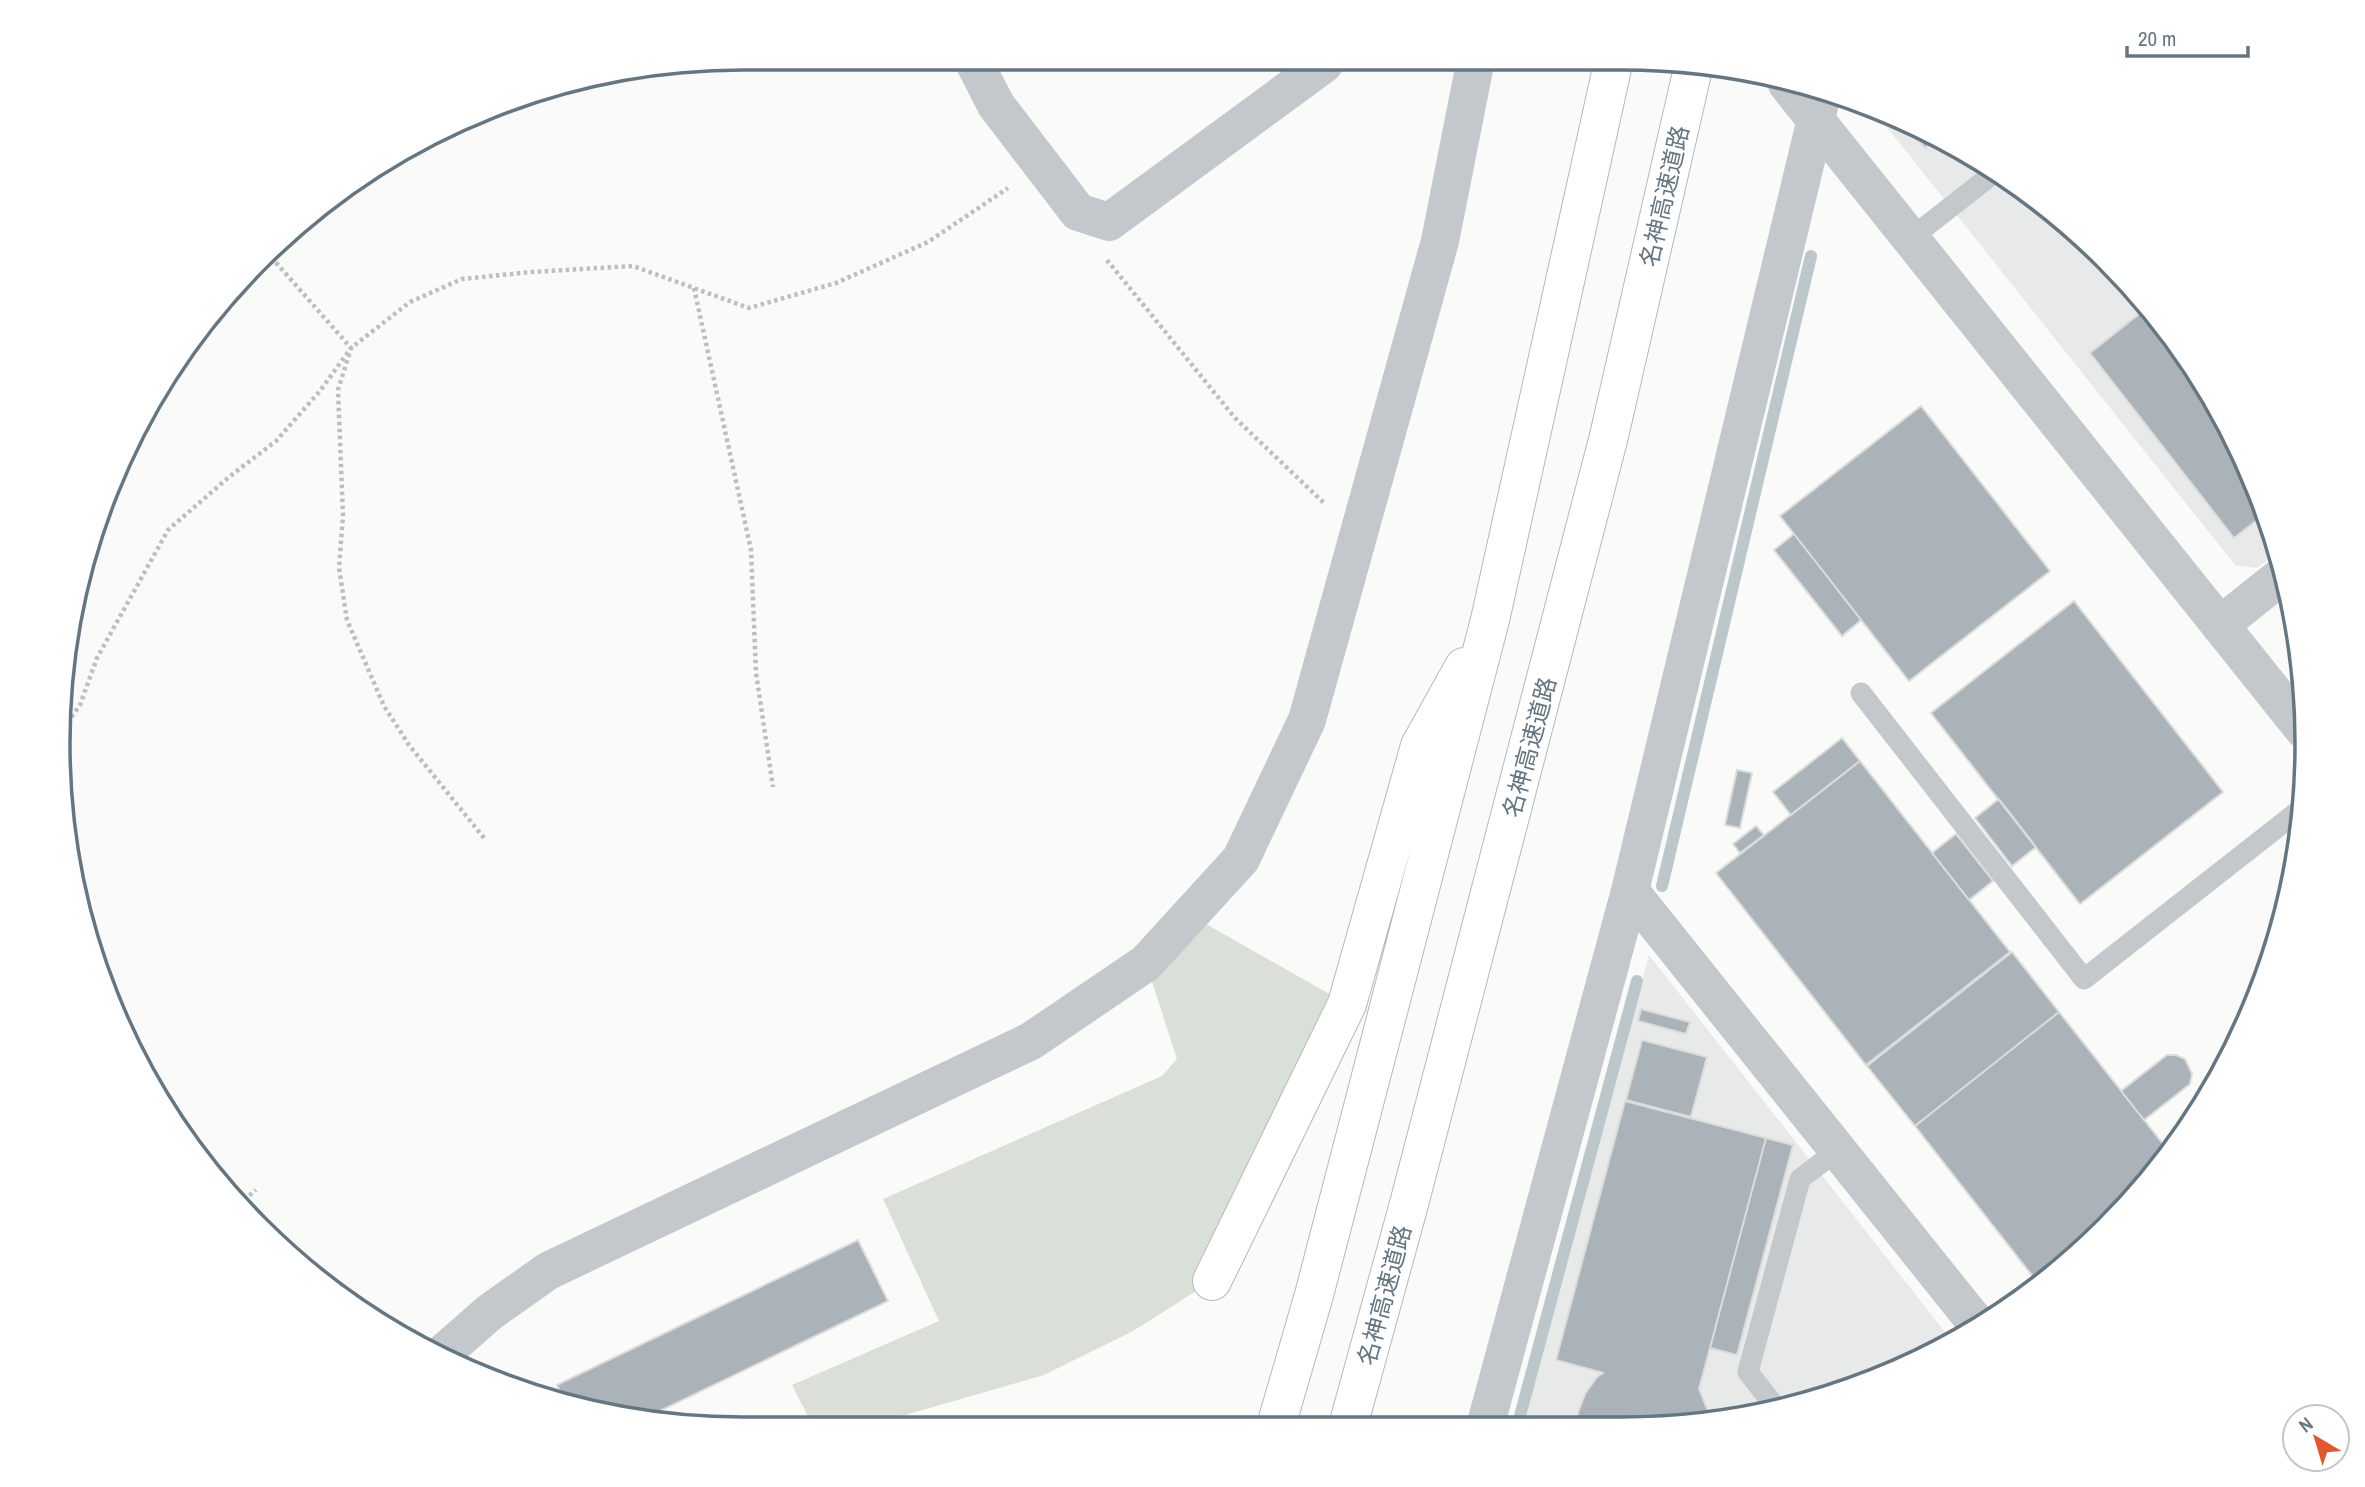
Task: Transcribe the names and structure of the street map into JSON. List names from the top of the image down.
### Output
{
  "streets": {
    "highway": ["名神高速道路"]
  },
  "scale_bar": "20 m",
  "north": "top left"
}
